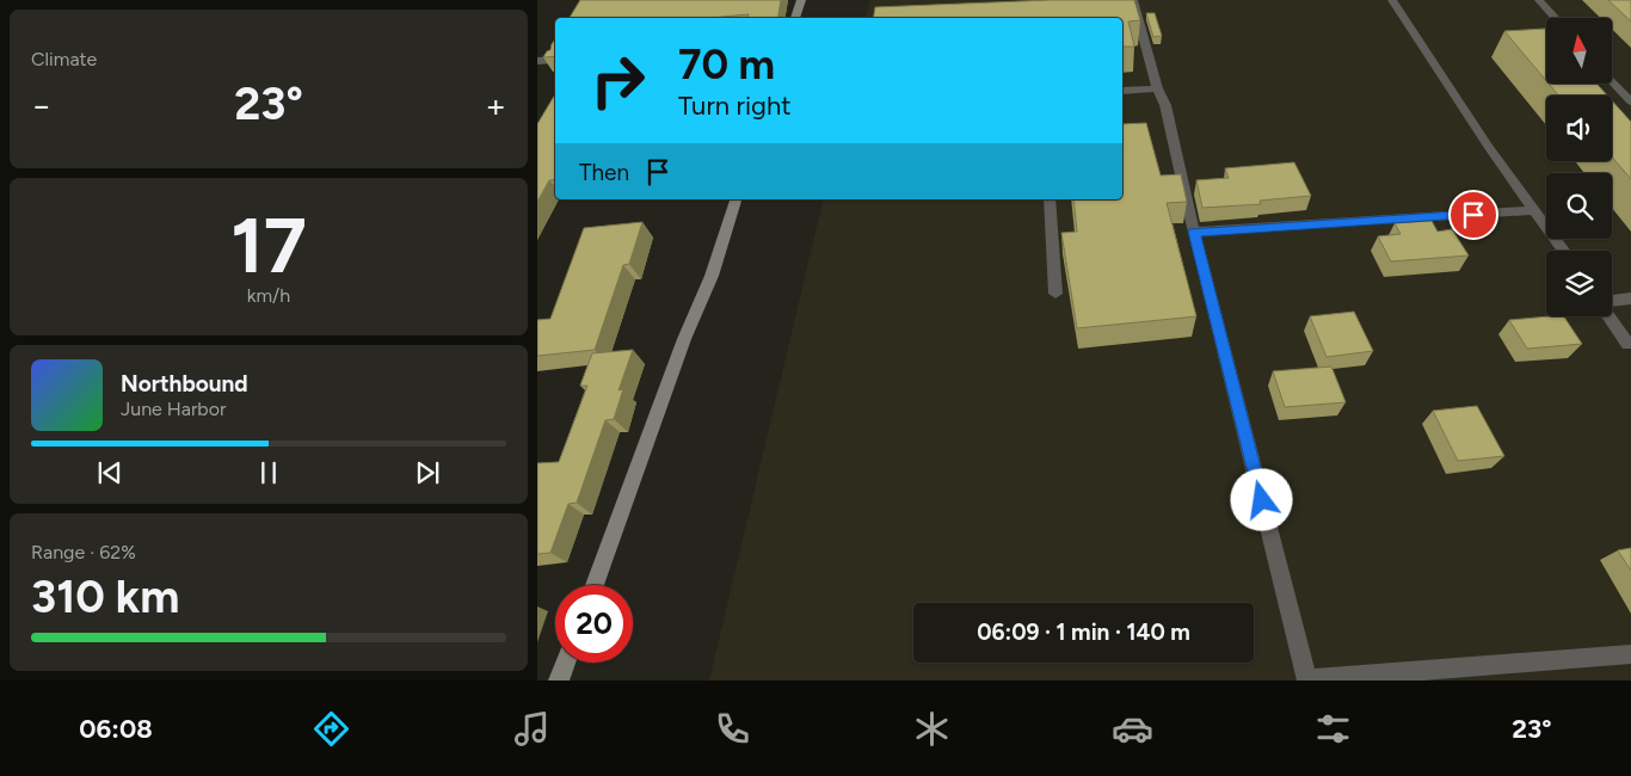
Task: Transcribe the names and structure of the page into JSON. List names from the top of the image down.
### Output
{
  "north": "top",
  "page": {
    "tile": [
      "Climate",
      ["17", "km/h"],
      ["Range · 62%", "310 km"]
    ],
    "turn": ["70 m", "Turn right"],
    "heat": ["−", "23°", "+"],
    "then": "Then",
    "song": ["Northbound", "June Harbor"],
    "limit": "20",
    "trip": "06:09 · 1 min · 140 m",
    "tabs": ["06:08", "23°"]
  }
}
